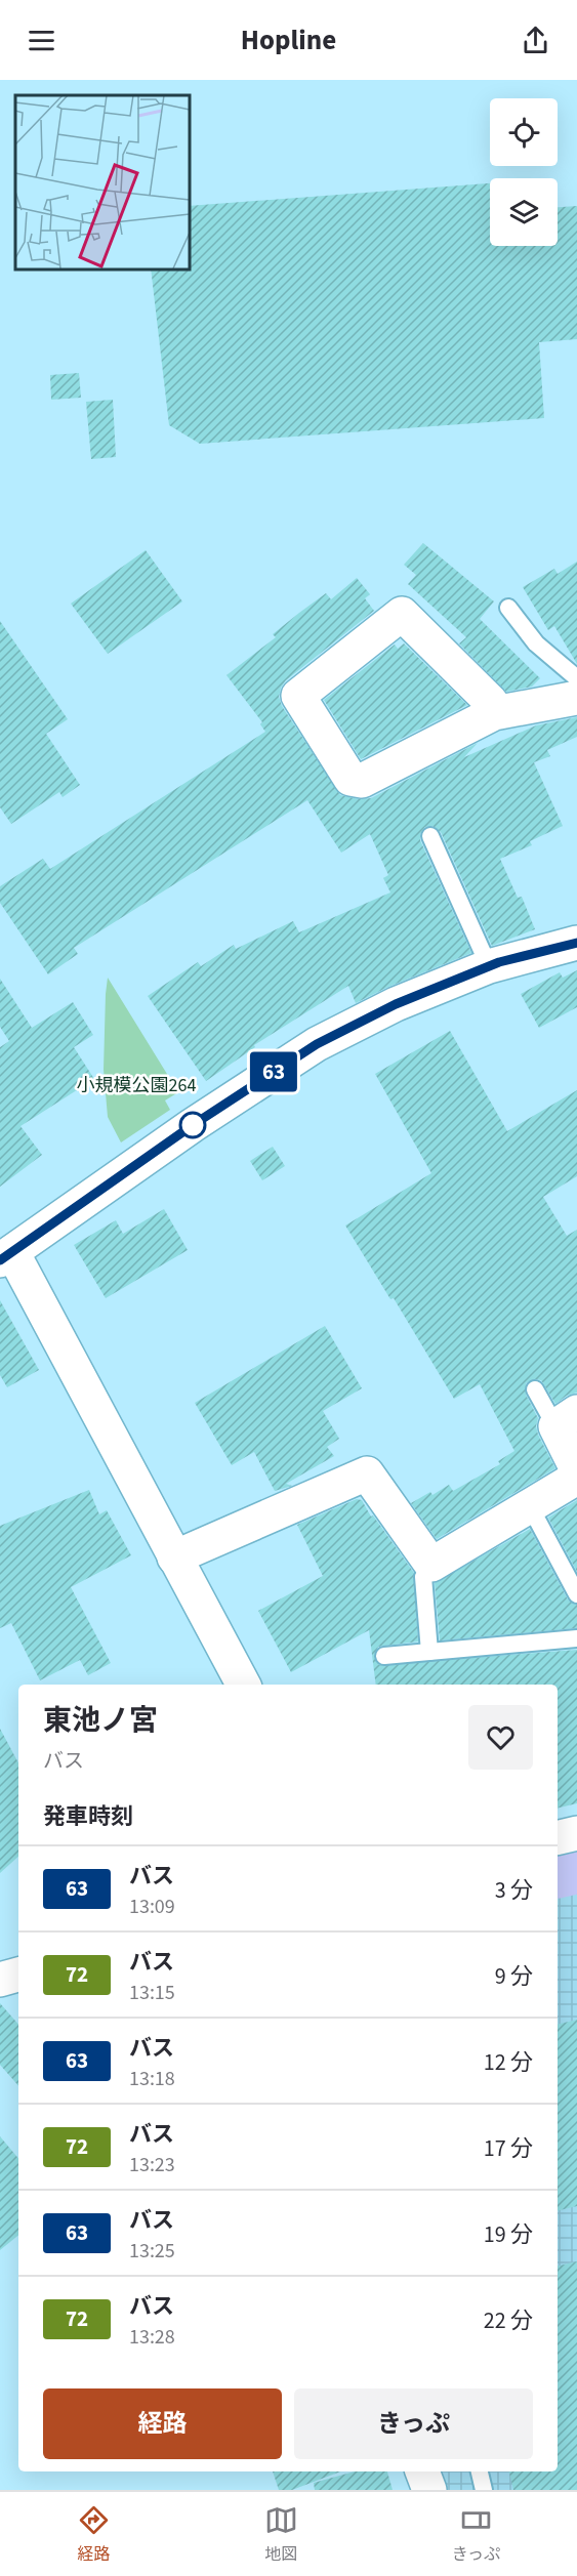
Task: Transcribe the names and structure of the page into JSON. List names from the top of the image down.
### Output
{
  "parks": ["小規模公園264"],
  "lines": ["bus line 63"],
  "page": {
    "header": "Hopline",
    "on_map": "63",
    "heading": [
      ["東池ノ宮", "バス"],
      "発車時刻"
    ],
    "list": [
      {
        "mark": "63",
        "name": "バス",
        "note": "13:09",
        "value": "3 分"
      },
      {
        "mark": "72",
        "name": "バス",
        "note": "13:15",
        "value": "9 分"
      },
      {
        "mark": "63",
        "name": "バス",
        "note": "13:18",
        "value": "12 分"
      },
      {
        "mark": "72",
        "name": "バス",
        "note": "13:23",
        "value": "17 分"
      },
      {
        "mark": "63",
        "name": "バス",
        "note": "13:25",
        "value": "19 分"
      },
      {
        "mark": "72",
        "name": "バス",
        "note": "13:28",
        "value": "22 分"
      }
    ],
    "buttons": ["経路", "きっぷ"],
    "tabs": ["経路", "地図", "きっぷ"]
  }
}
